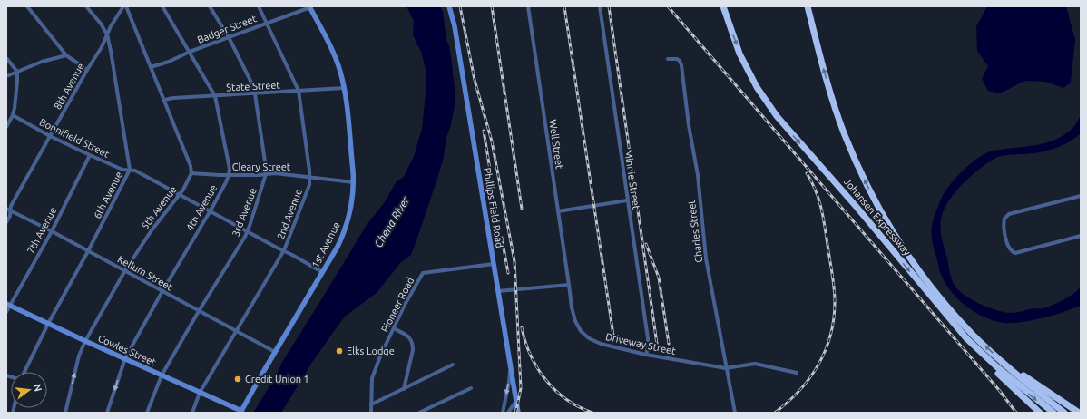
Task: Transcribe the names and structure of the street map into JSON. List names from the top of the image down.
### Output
{
  "streets": {
    "highway": ["Johansen Expressway"],
    "street": [
      "Badger Street",
      "8th Avenue",
      "State Street",
      "Bonnifield Street",
      "Well Street",
      "Cleary Street",
      "Minnie Street",
      "6th Avenue",
      "5th Avenue",
      "4th Avenue",
      "Phillips Field Road",
      "3rd Avenue",
      "2nd Avenue",
      "7th Avenue",
      "Charles Street",
      "1st Avenue",
      "Kellum Street",
      "Pioneer Road",
      "Driveway Street",
      "Cowles Street"
    ]
  },
  "crossings": [
    ["Badger Street", "4th Avenue"],
    ["Badger Street", "3rd Avenue"],
    ["Badger Street", "2nd Avenue"],
    ["Badger Street", "1st Avenue"],
    ["8th Avenue", "Bonnifield Street"],
    ["8th Avenue", "6th Avenue"],
    ["8th Avenue", "Kellum Street"],
    ["State Street", "4th Avenue"],
    ["State Street", "3rd Avenue"],
    ["State Street", "2nd Avenue"],
    ["State Street", "1st Avenue"],
    ["Bonnifield Street", "6th Avenue"],
    ["Bonnifield Street", "5th Avenue"],
    ["Bonnifield Street", "4th Avenue"],
    ["Bonnifield Street", "3rd Avenue"],
    ["Bonnifield Street", "2nd Avenue"],
    ["Bonnifield Street", "7th Avenue"],
    ["Bonnifield Street", "1st Avenue"],
    ["Well Street", "Driveway Street"],
    ["Cleary Street", "5th Avenue"],
    ["Cleary Street", "4th Avenue"],
    ["Cleary Street", "3rd Avenue"],
    ["Cleary Street", "2nd Avenue"],
    ["Cleary Street", "1st Avenue"],
    ["Minnie Street", "Driveway Street"],
    ["6th Avenue", "Kellum Street"],
    ["6th Avenue", "Cowles Street"],
    ["5th Avenue", "Kellum Street"],
    ["5th Avenue", "Cowles Street"],
    ["4th Avenue", "Kellum Street"],
    ["4th Avenue", "Cowles Street"],
    ["Phillips Field Road", "Pioneer Road"],
    ["3rd Avenue", "Kellum Street"],
    ["3rd Avenue", "Cowles Street"],
    ["2nd Avenue", "Kellum Street"],
    ["2nd Avenue", "Cowles Street"],
    ["7th Avenue", "Kellum Street"],
    ["7th Avenue", "Cowles Street"],
    ["Charles Street", "Driveway Street"],
    ["1st Avenue", "Kellum Street"],
    ["1st Avenue", "Cowles Street"]
  ],
  "water": ["Chena River"],
  "places": ["Elks Lodge", "Credit Union 1"],
  "north": "right"
}
